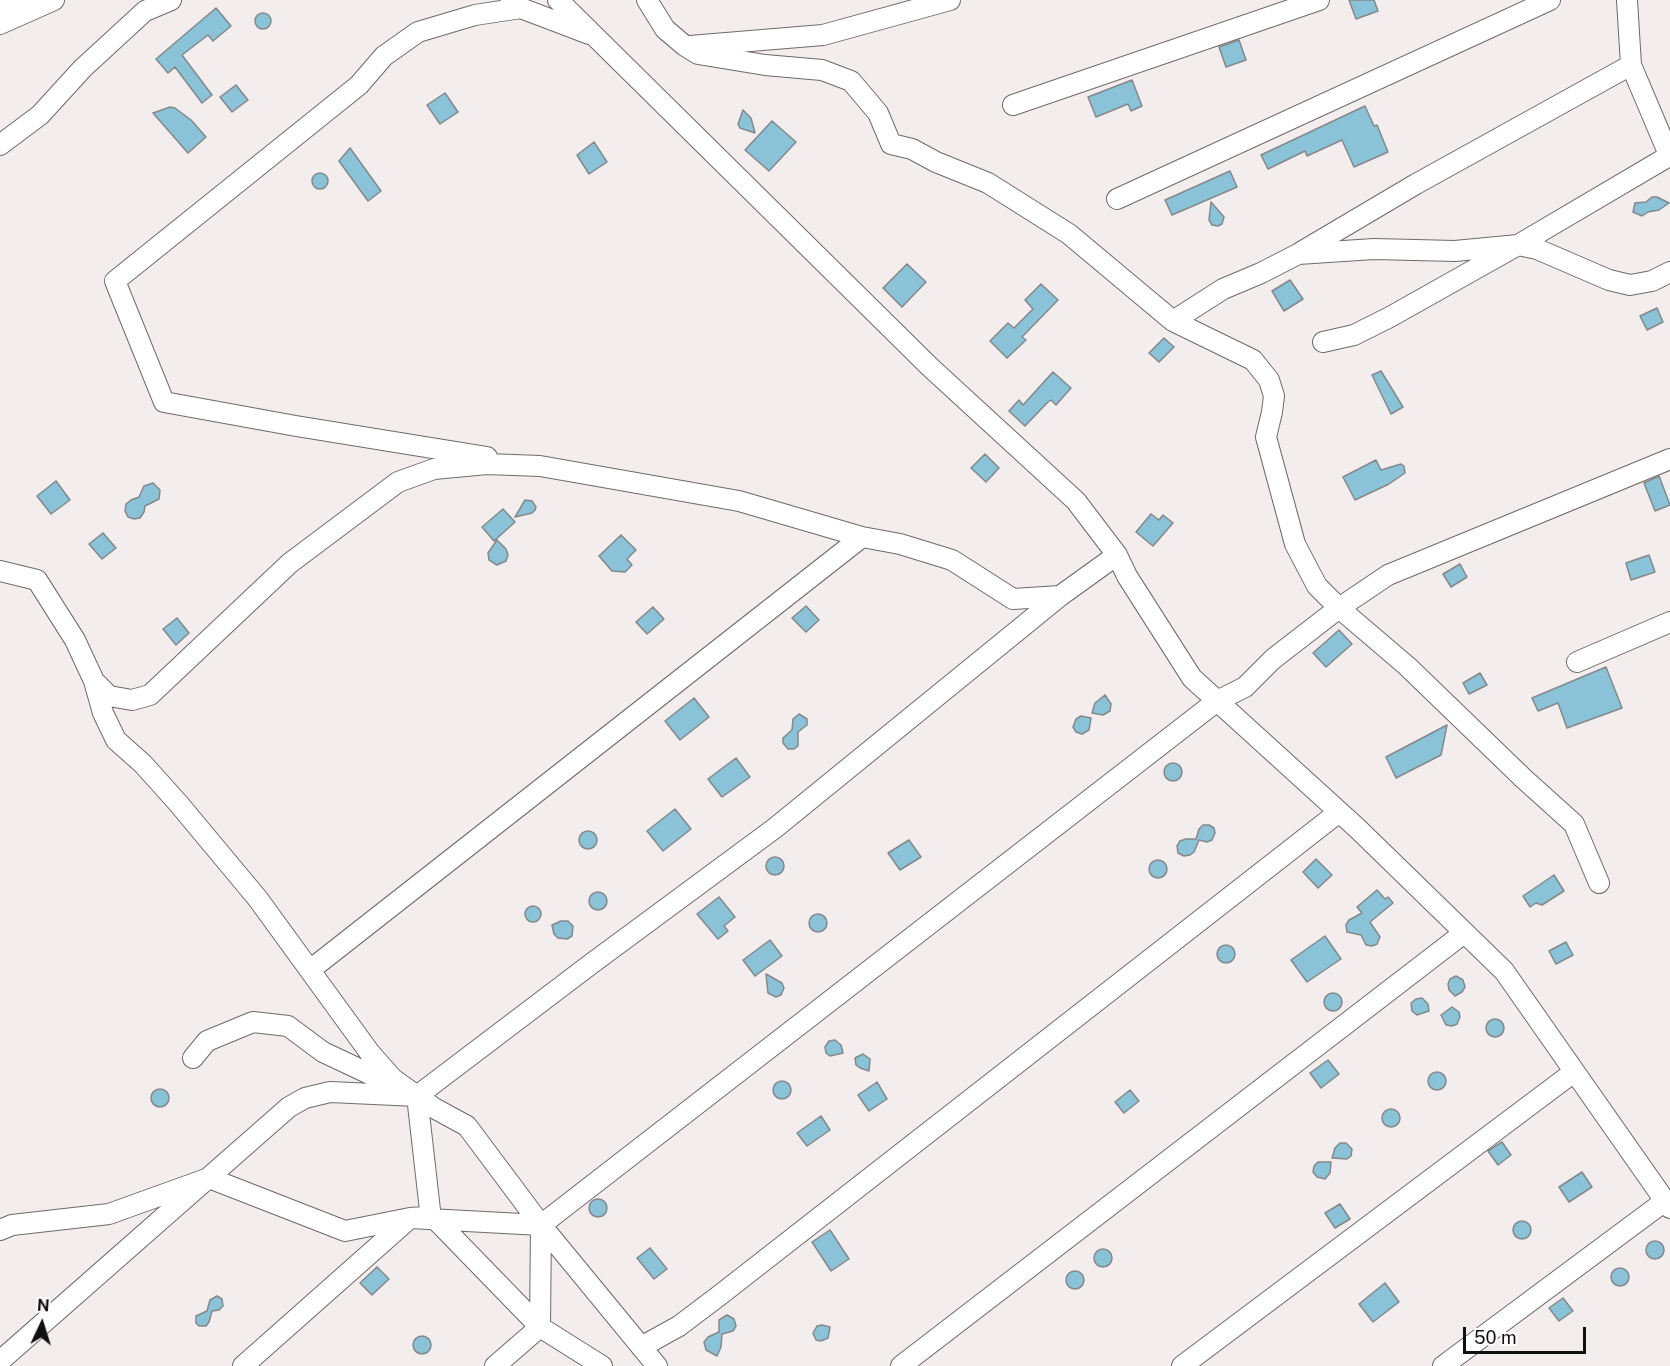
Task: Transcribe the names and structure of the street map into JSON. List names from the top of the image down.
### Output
{
  "scale_bar": "50 m",
  "north": "top"
}
